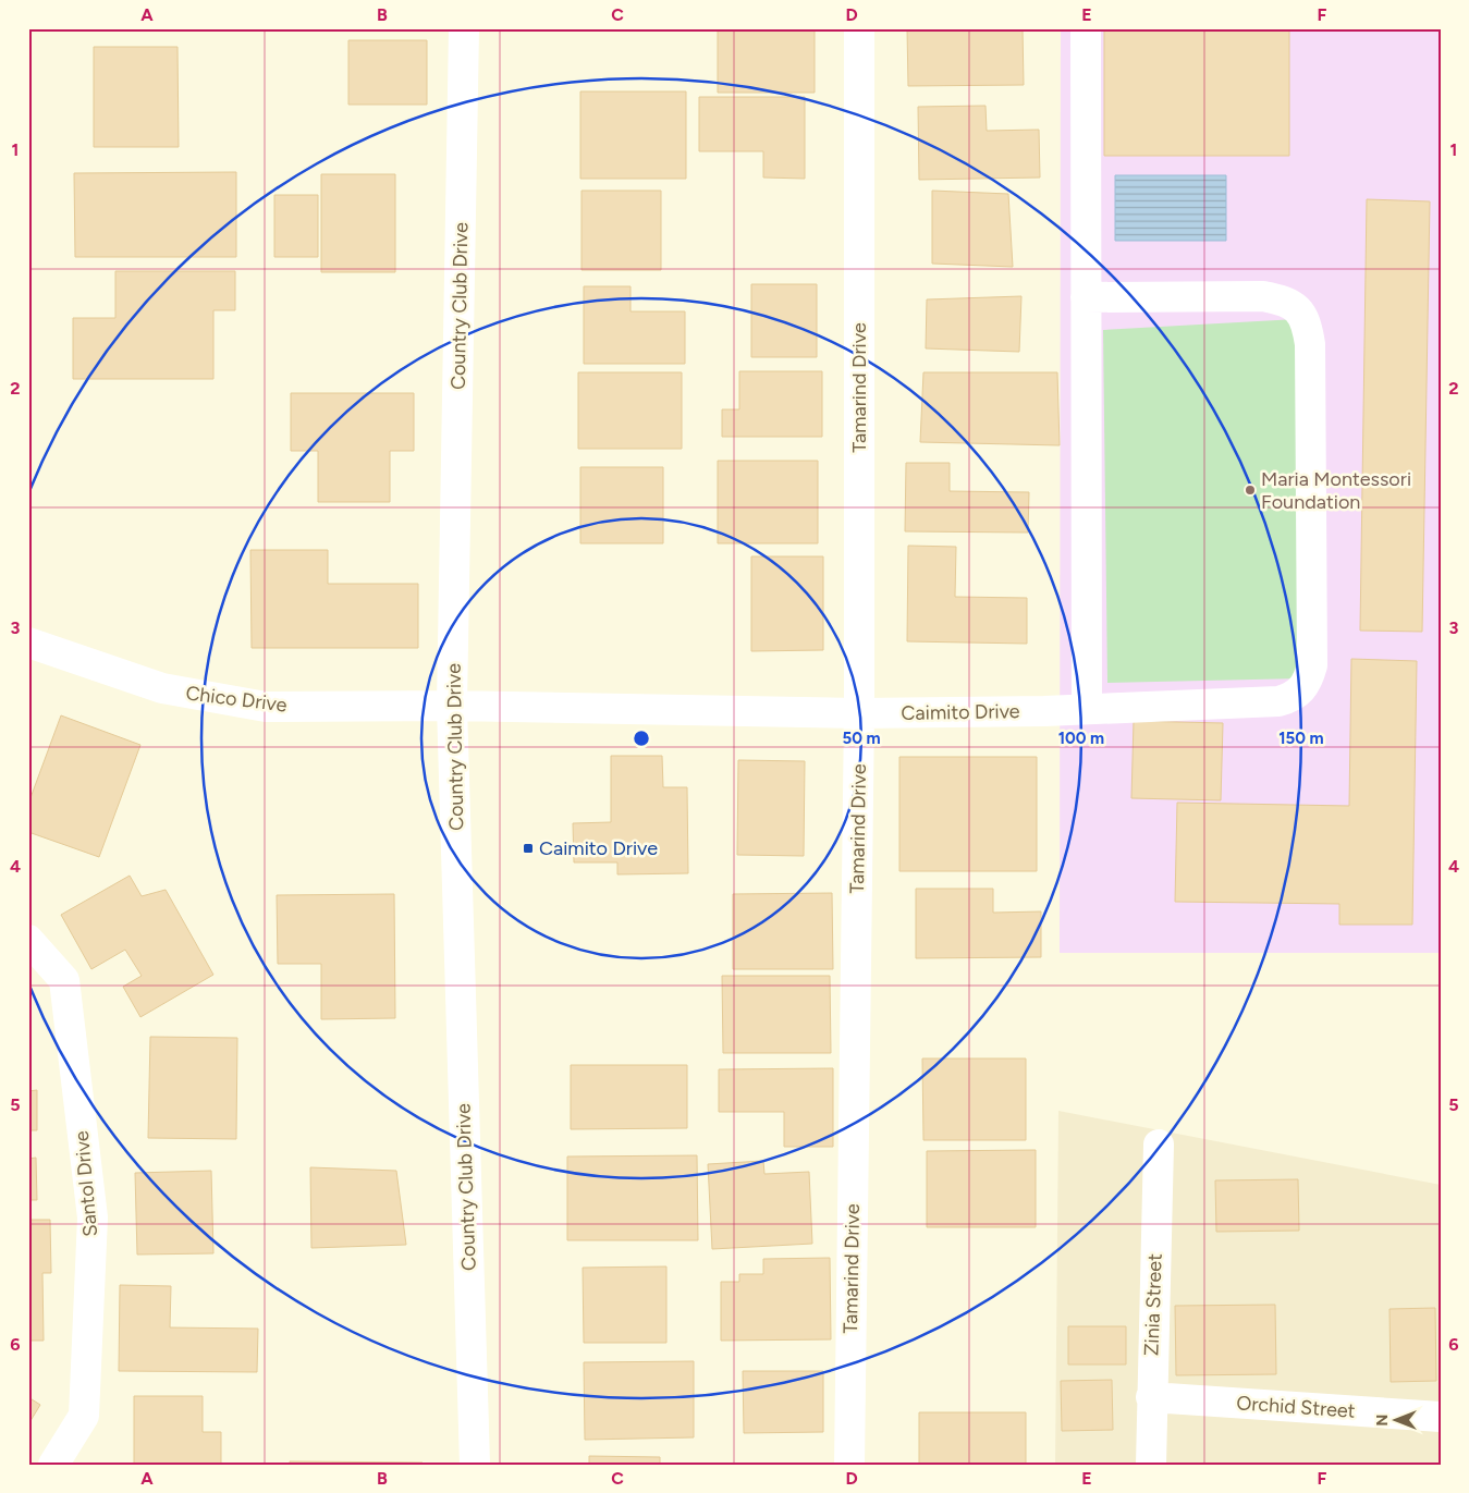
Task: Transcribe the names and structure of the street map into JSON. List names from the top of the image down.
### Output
{
  "streets": {
    "street": [
      "Country Club Drive",
      "Tamarind Drive",
      "Chico Drive",
      "Caimito Drive",
      "Santol Drive",
      "Zinia Street",
      "Orchid Street"
    ]
  },
  "crossings": [
    ["Country Club Drive", "Chico Drive"],
    ["Country Club Drive", "Caimito Drive"],
    ["Tamarind Drive", "Caimito Drive"],
    ["Chico Drive", "Caimito Drive"],
    ["Zinia Street", "Orchid Street"]
  ],
  "places": {
    "other": ["Maria Montessori Foundation"],
    "transit": ["Caimito Drive"]
  },
  "north": "left",
  "grid": {
    "columns": [
      "A",
      "B",
      "C",
      "D",
      "E",
      "F"
    ],
    "rows": [
      "1",
      "2",
      "3",
      "4",
      "5",
      "6"
    ]
  },
  "rings": ["50 m", "100 m", "150 m"]
}
